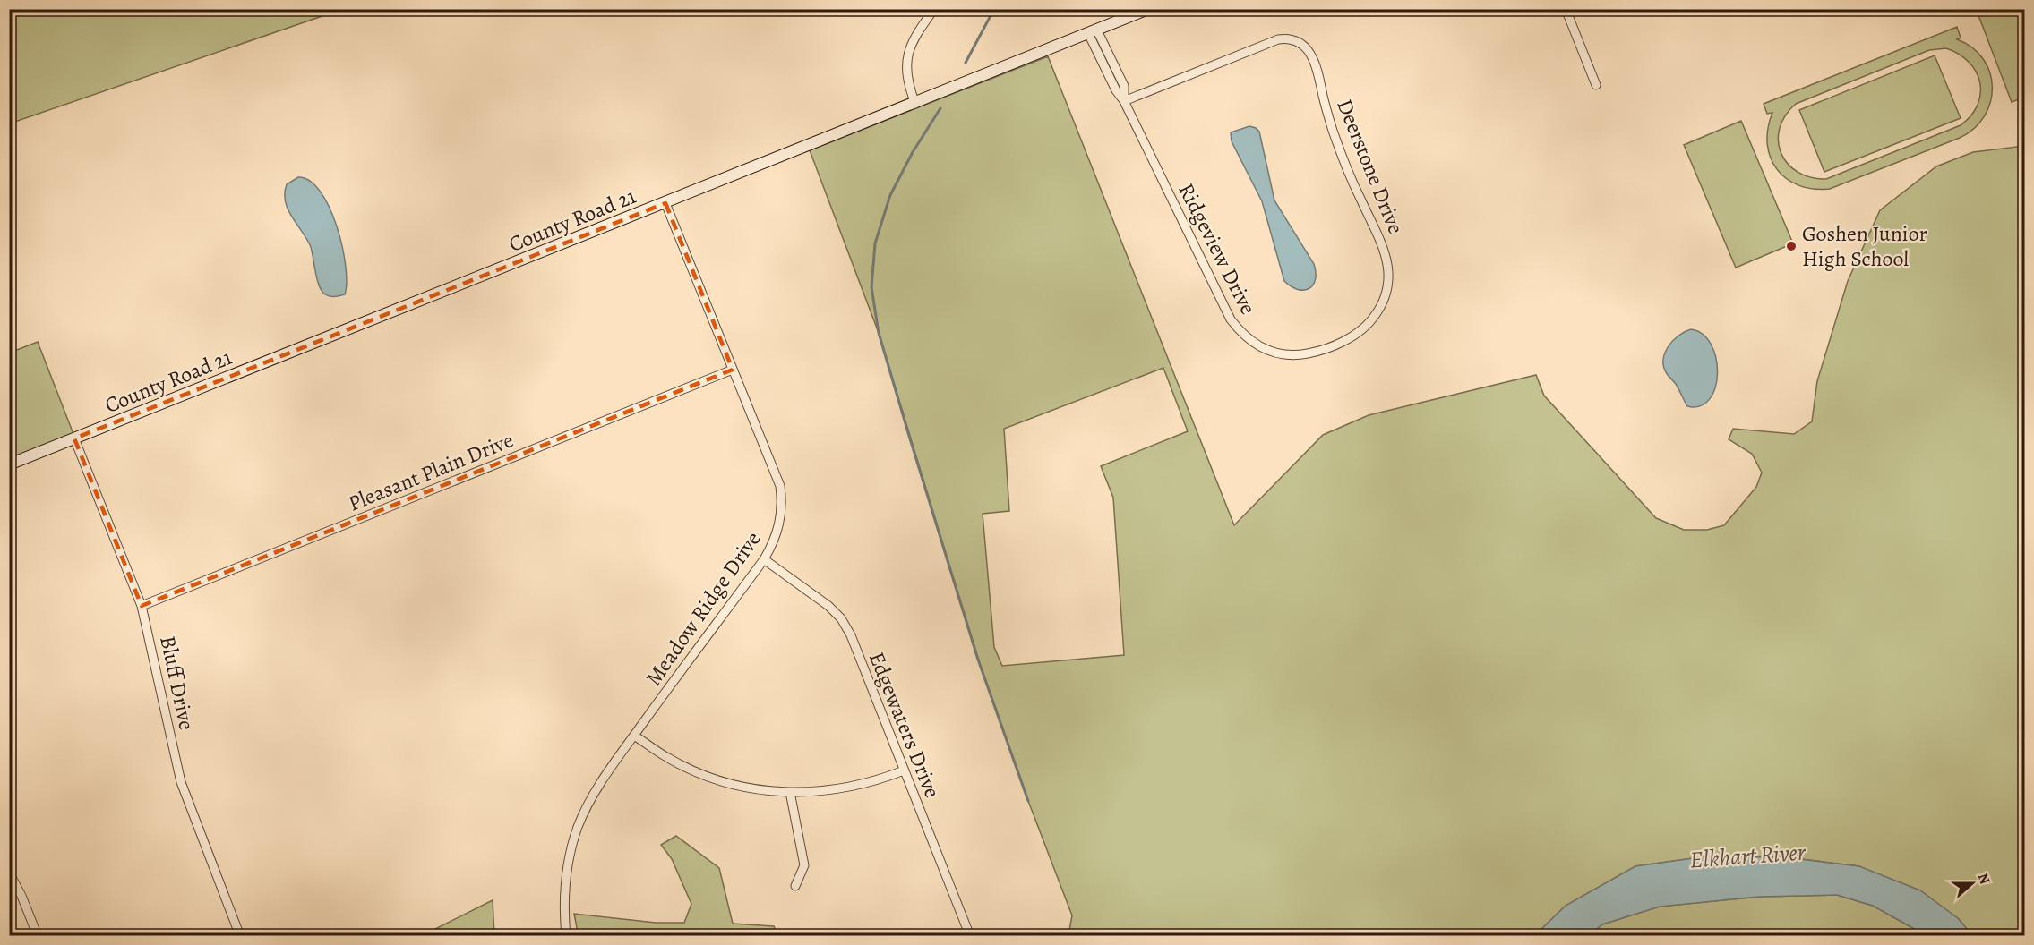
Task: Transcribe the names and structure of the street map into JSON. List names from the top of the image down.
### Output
{
  "streets": {
    "street": [
      "Deerstone Drive",
      "County Road 21",
      "Ridgeview Drive",
      "Pleasant Plain Drive",
      "Meadow Ridge Drive",
      "Bluff Drive",
      "Edgewaters Drive"
    ]
  },
  "crossings": [
    ["Deerstone Drive", "Ridgeview Drive"],
    ["County Road 21", "Ridgeview Drive"],
    ["County Road 21", "Meadow Ridge Drive"],
    ["County Road 21", "Bluff Drive"],
    ["Pleasant Plain Drive", "Meadow Ridge Drive"],
    ["Pleasant Plain Drive", "Bluff Drive"],
    ["Meadow Ridge Drive", "Edgewaters Drive"]
  ],
  "water": ["Elkhart River"],
  "places": ["Goshen Junior High School"],
  "north": "right"
}
